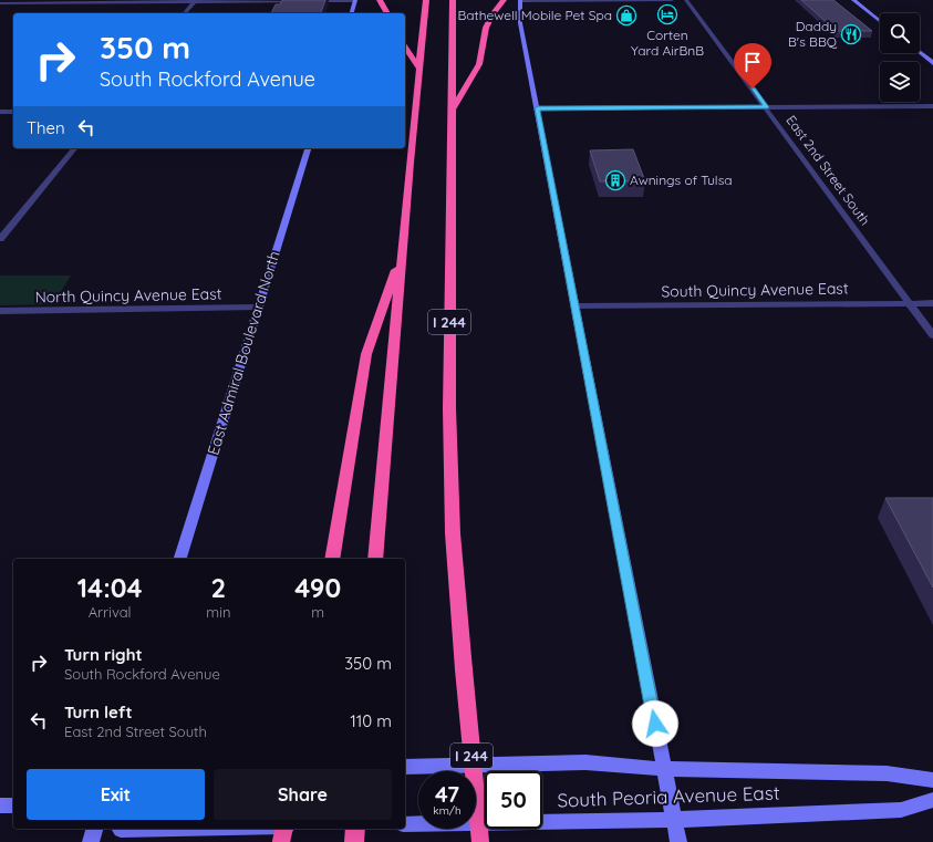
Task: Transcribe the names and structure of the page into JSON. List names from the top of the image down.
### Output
{
  "streets": {
    "highway": ["I 244"],
    "main road": ["East Admiral Boulevard North", "South Peoria Avenue East"],
    "street": ["East 2nd Street South", "South Quincy Avenue East", "North Quincy Avenue East"]
  },
  "crossings": [
    ["East 2nd Street South", "South Quincy Avenue East"],
    ["North Quincy Avenue East", "East Admiral Boulevard North"]
  ],
  "places": {
    "hotel": ["Corten Yard AirBnB"],
    "shop": ["Bathewell Mobile Pet Spa"],
    "restaurant": ["Daddy B's BBQ"],
    "building": ["Awnings of Tulsa"]
  },
  "page": {
    "turn": ["350 m", "South Rockford Avenue"],
    "then": "Then",
    "eta": [
      "14:04",
      "Arrival",
      "2",
      "min",
      "490",
      "m"
    ],
    "list": [
      {
        "name": "Turn right",
        "note": "South Rockford Avenue",
        "value": "350 m"
      },
      {
        "name": "Turn left",
        "note": "East 2nd Street South",
        "value": "110 m"
      }
    ],
    "buttons": ["Exit", "Share"],
    "speed": "47 km/h",
    "limit": "50"
  }
}
